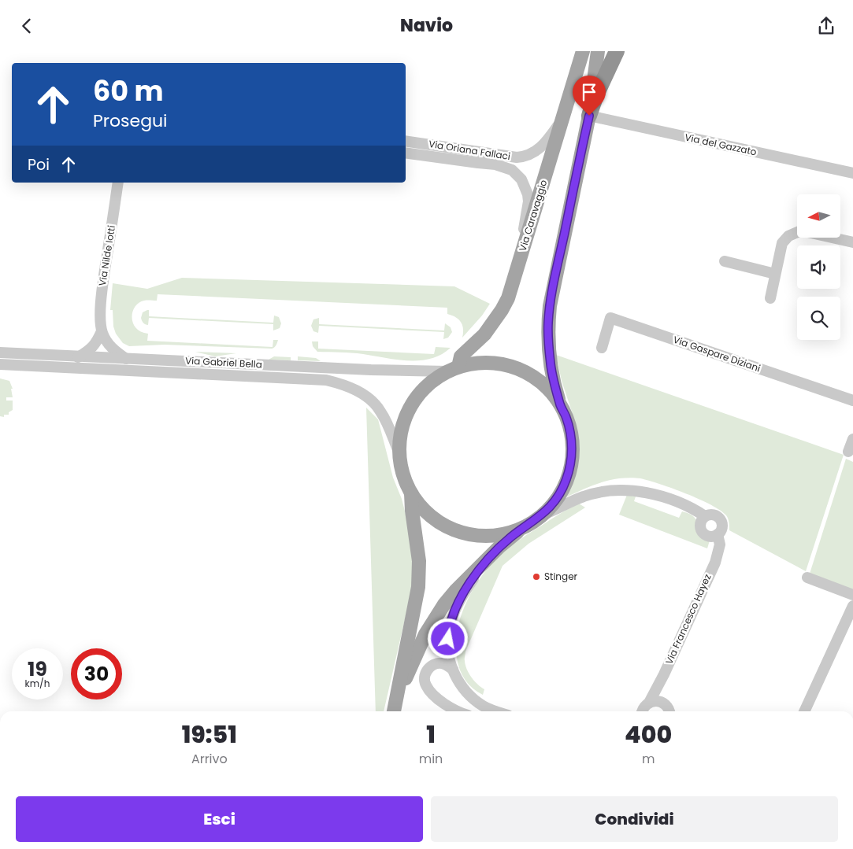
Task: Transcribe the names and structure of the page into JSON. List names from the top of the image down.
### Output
{
  "streets": {
    "main road": ["Via Caravaggio"],
    "street": [
      "Via del Gazzato",
      "Via Oriana Fallaci",
      "Via Nilde Iotti",
      "Via Gaspare Diziani",
      "Via Gabriel Bella",
      "Via Francesco Hayez"
    ]
  },
  "crossings": [
    ["Via Oriana Fallaci", "Via Caravaggio"],
    ["Via Caravaggio", "Via Gabriel Bella"]
  ],
  "places": ["Stinger"],
  "north": "left",
  "page": {
    "header": "Navio",
    "turn": ["60 m", "Prosegui"],
    "then": "Poi",
    "speed": "19 km/h",
    "limit": "30",
    "eta": [
      "19:51",
      "Arrivo",
      "1",
      "min",
      "400",
      "m"
    ],
    "buttons": ["Esci", "Condividi"]
  }
}
